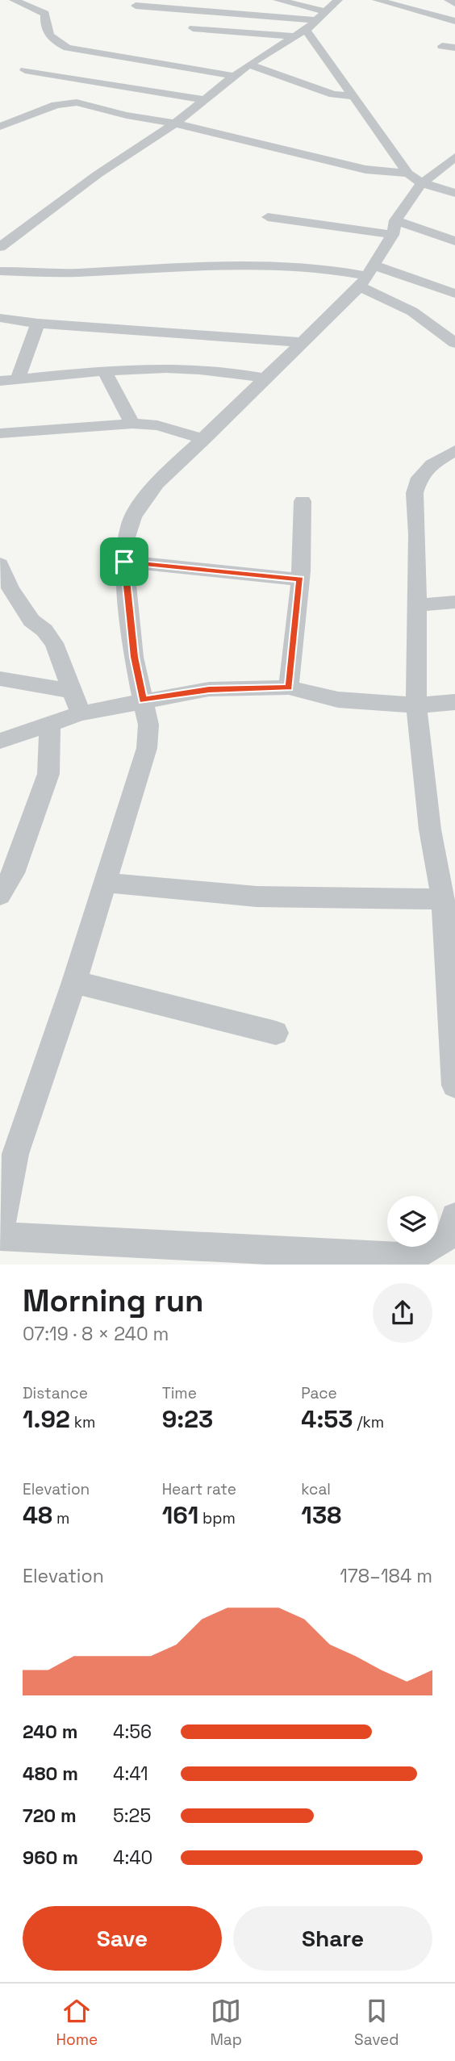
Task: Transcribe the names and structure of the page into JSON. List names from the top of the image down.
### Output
{
  "page": {
    "heading": ["Morning run", "07:19 · 8 × 240 m"],
    "stats": [
      ["Distance", "1.92 km"],
      ["Time", "9:23"],
      ["Pace", "4:53 /km"],
      ["Elevation", "48 m"],
      ["Heart rate", "161 bpm"],
      ["kcal", "138"]
    ],
    "chart": ["Elevation", "178–184 m"],
    "list": [
      {
        "name": "240 m",
        "note": "4:56"
      },
      {
        "name": "480 m",
        "note": "4:41"
      },
      {
        "name": "720 m",
        "note": "5:25"
      },
      {
        "name": "960 m",
        "note": "4:40"
      }
    ],
    "buttons": ["Save", "Share"],
    "tabs": ["Home", "Map", "Saved"]
  }
}
